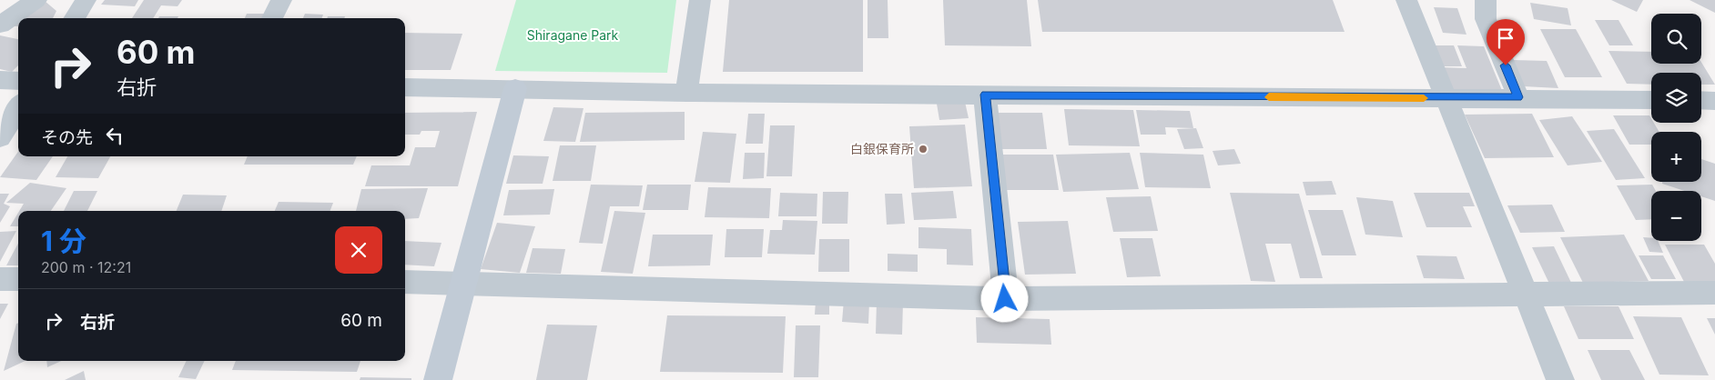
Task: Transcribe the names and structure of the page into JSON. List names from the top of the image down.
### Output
{
  "parks": ["Shiragane Park"],
  "places": ["白銀保育所"],
  "page": {
    "map_buttons": ["+", "−"],
    "turn": ["60 m", "右折"],
    "then": "その先",
    "heading": ["1 分", "200 m · 12:21"],
    "list": [
      {
        "name": "右折",
        "value": "60 m"
      }
    ]
  }
}
